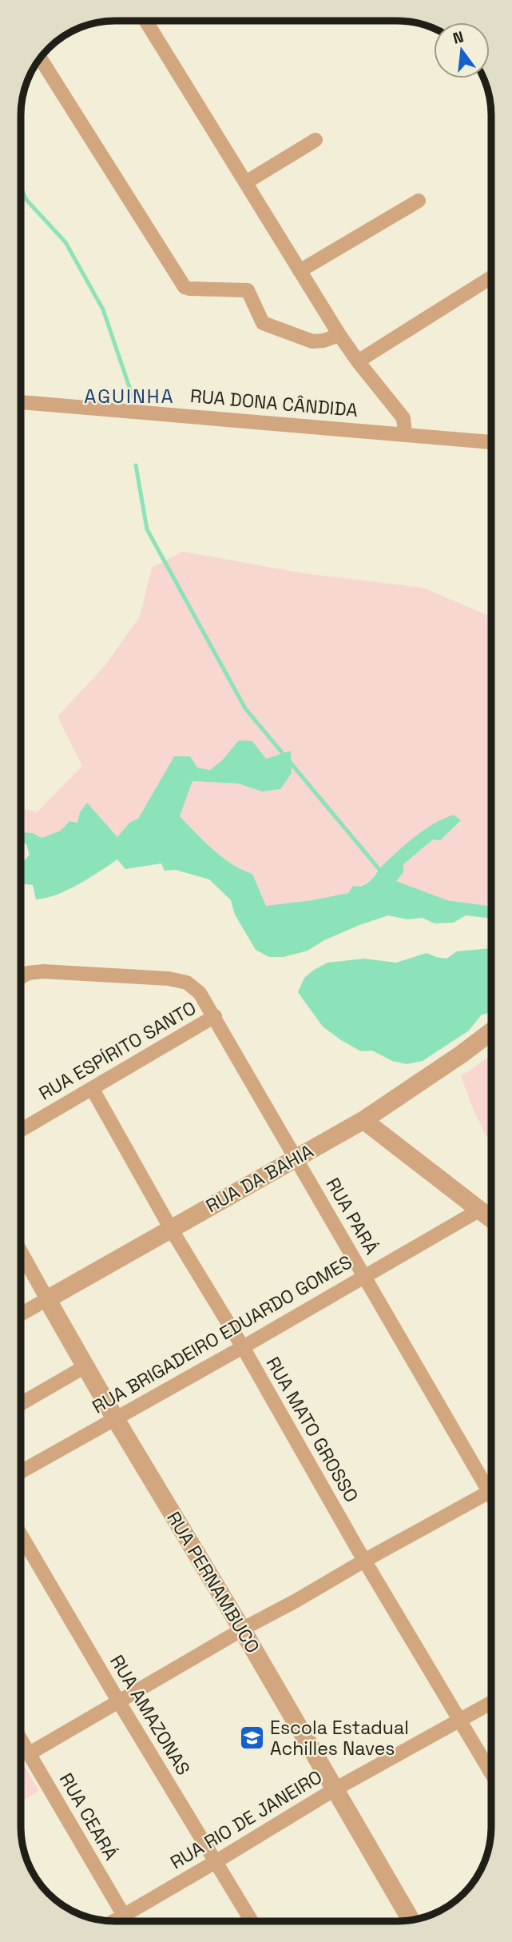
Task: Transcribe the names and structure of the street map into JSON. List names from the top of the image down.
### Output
{
  "streets": {
    "street": [
      "RUA DONA CÂNDIDA",
      "RUA ESPÍRITO SANTO",
      "RUA DA BAHIA",
      "RUA PARÁ",
      "RUA BRIGADEIRO EDUARDO GOMES",
      "RUA MATO GROSSO",
      "RUA PERNAMBUCO",
      "RUA AMAZONAS",
      "RUA CEARÁ",
      "RUA RIO DE JANEIRO"
    ]
  },
  "crossings": [
    ["RUA ESPÍRITO SANTO", "RUA PARÁ"],
    ["RUA ESPÍRITO SANTO", "RUA MATO GROSSO"],
    ["RUA DA BAHIA", "RUA PARÁ"],
    ["RUA DA BAHIA", "RUA MATO GROSSO"],
    ["RUA DA BAHIA", "RUA PERNAMBUCO"],
    ["RUA PARÁ", "RUA BRIGADEIRO EDUARDO GOMES"],
    ["RUA BRIGADEIRO EDUARDO GOMES", "RUA MATO GROSSO"],
    ["RUA BRIGADEIRO EDUARDO GOMES", "RUA PERNAMBUCO"],
    ["RUA MATO GROSSO", "RUA RIO DE JANEIRO"],
    ["RUA PERNAMBUCO", "RUA RIO DE JANEIRO"],
    ["RUA AMAZONAS", "RUA RIO DE JANEIRO"],
    ["RUA CEARÁ", "RUA RIO DE JANEIRO"]
  ],
  "districts": ["AGUINHA"],
  "places": {
    "school or university": ["Escola Estadual Achilles Naves"]
  },
  "north": "top"
}
